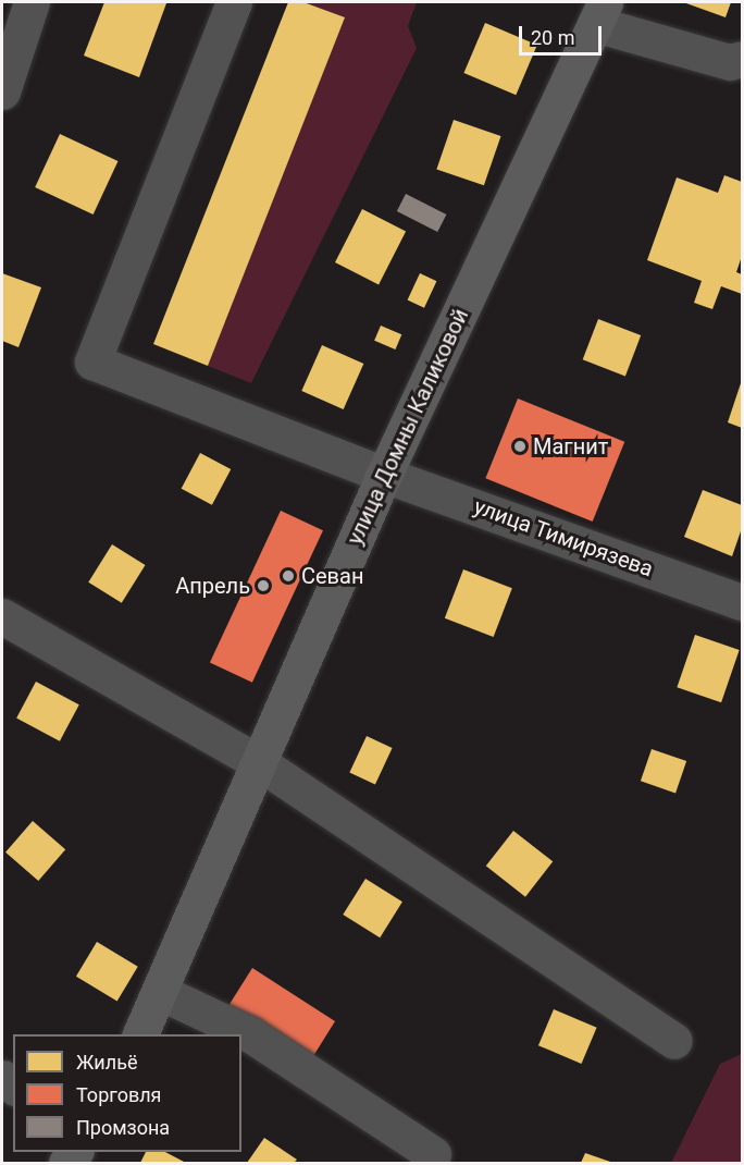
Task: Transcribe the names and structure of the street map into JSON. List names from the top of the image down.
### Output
{
  "streets": {
    "main road": ["улица Домны Каликовой"],
    "street": ["улица Тимирязева"]
  },
  "crossings": [
    ["улица Домны Каликовой", "улица Тимирязева"]
  ],
  "places": ["Магнит", "Севан", "Апрель"],
  "legend": ["Жильё", "Торговля", "Промзона"],
  "scale_bar": "20 m"
}
